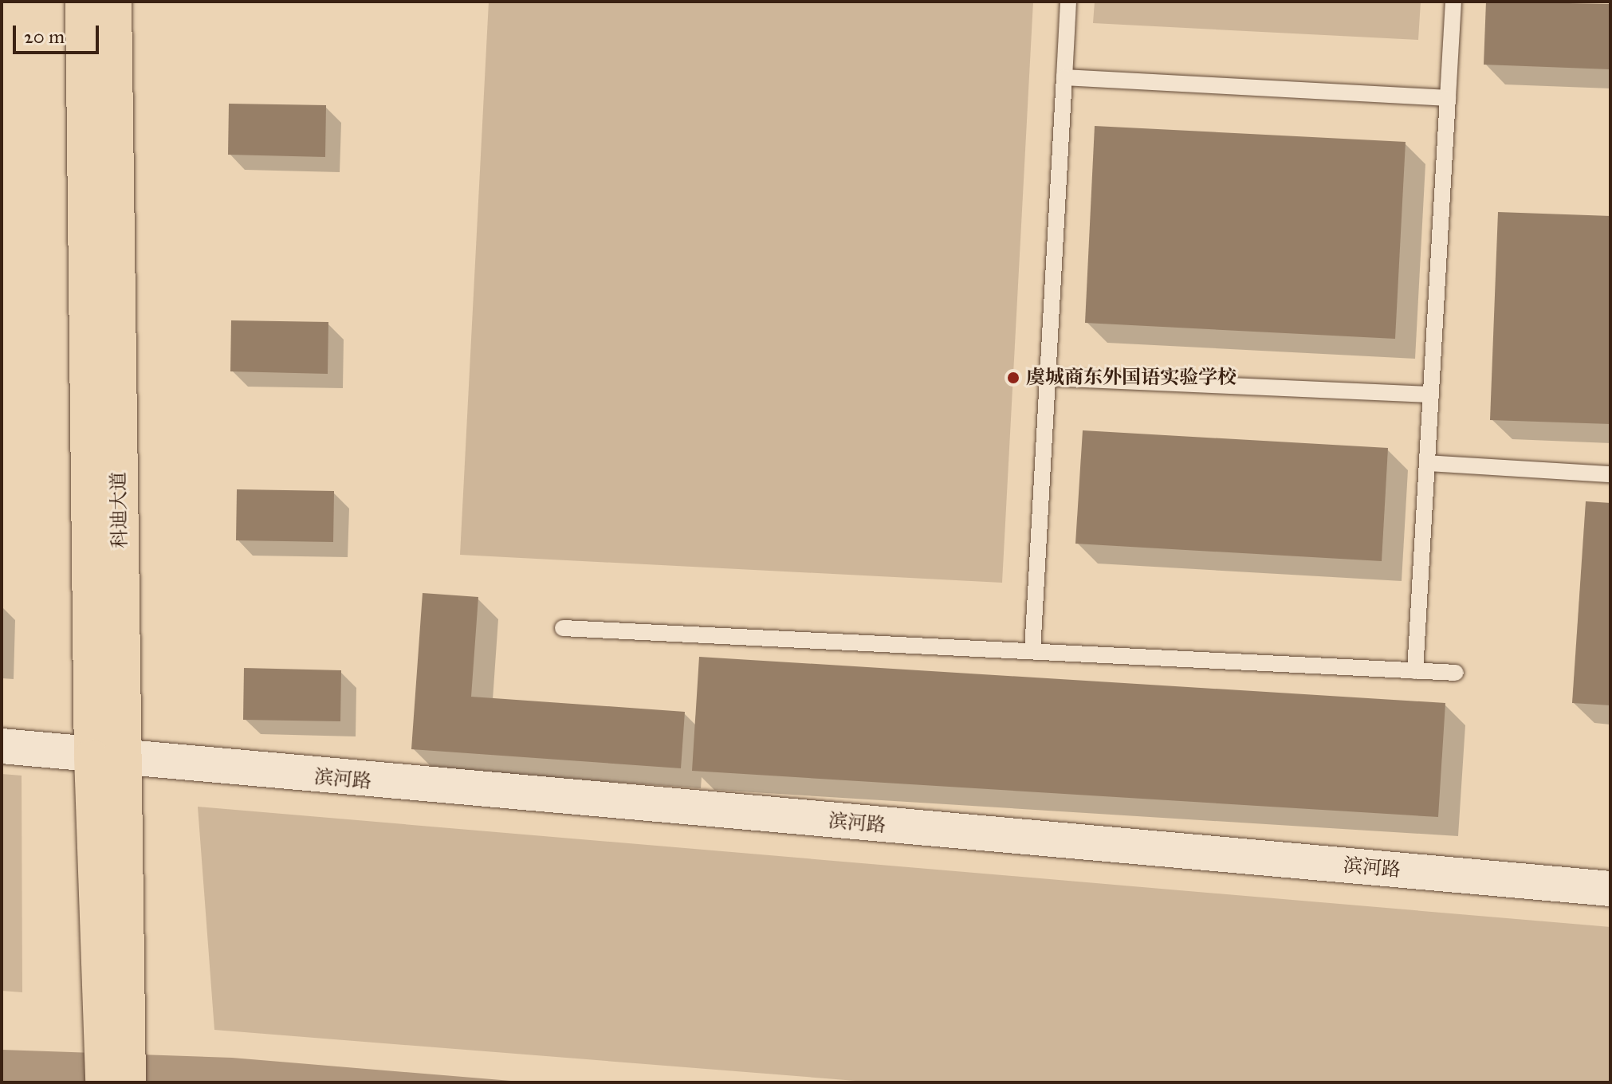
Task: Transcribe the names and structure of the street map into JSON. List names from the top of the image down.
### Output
{
  "streets": {
    "main road": ["科迪大道"],
    "street": ["滨河路"]
  },
  "crossings": [
    ["科迪大道", "滨河路"]
  ],
  "places": ["虞城商东外国语实验学校"],
  "scale_bar": "20 m"
}
